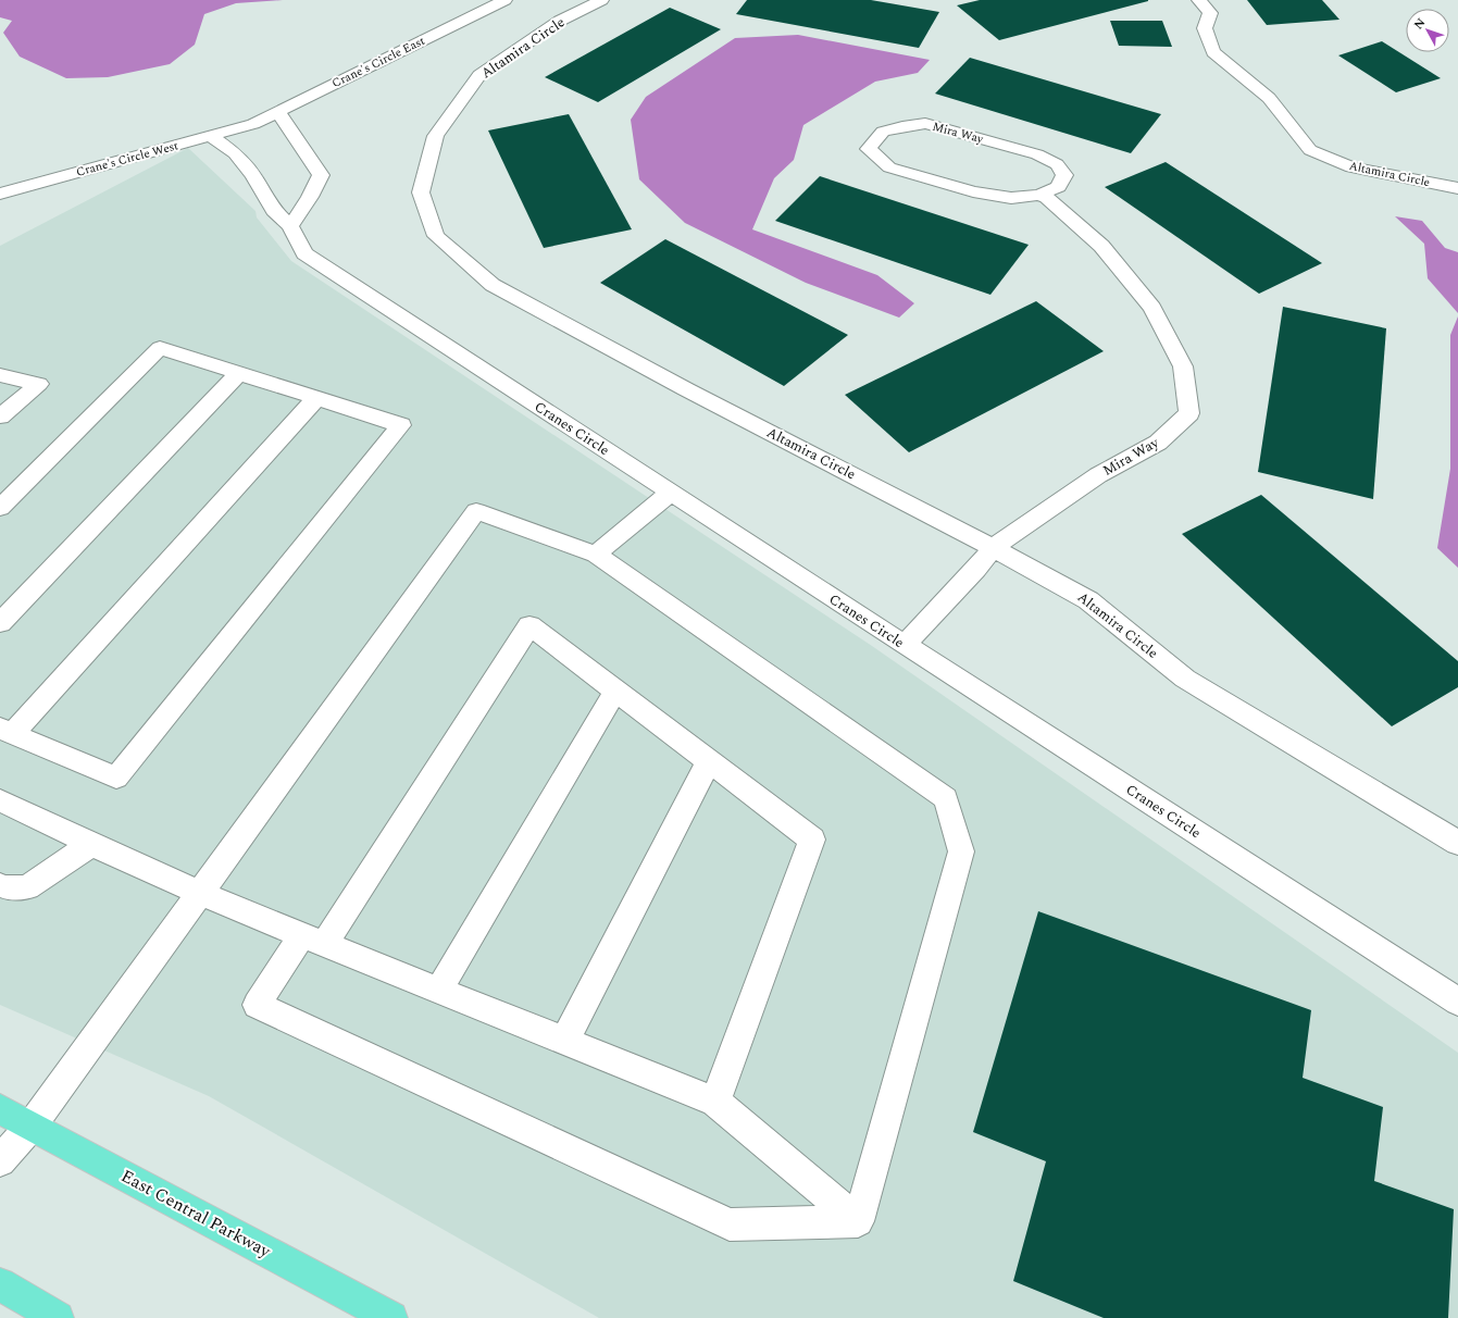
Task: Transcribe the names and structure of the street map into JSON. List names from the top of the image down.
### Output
{
  "streets": {
    "main road": ["East Central Parkway"],
    "street": [
      "Altamira Circle",
      "Crane's Circle East",
      "Mira Way",
      "Crane's Circle West",
      "Cranes Circle"
    ]
  },
  "crossings": [
    ["Altamira Circle", "Mira Way"],
    ["Crane's Circle East", "Crane's Circle West"],
    ["Mira Way", "Cranes Circle"],
    ["Crane's Circle West", "Cranes Circle"]
  ],
  "north": "top left"
}
